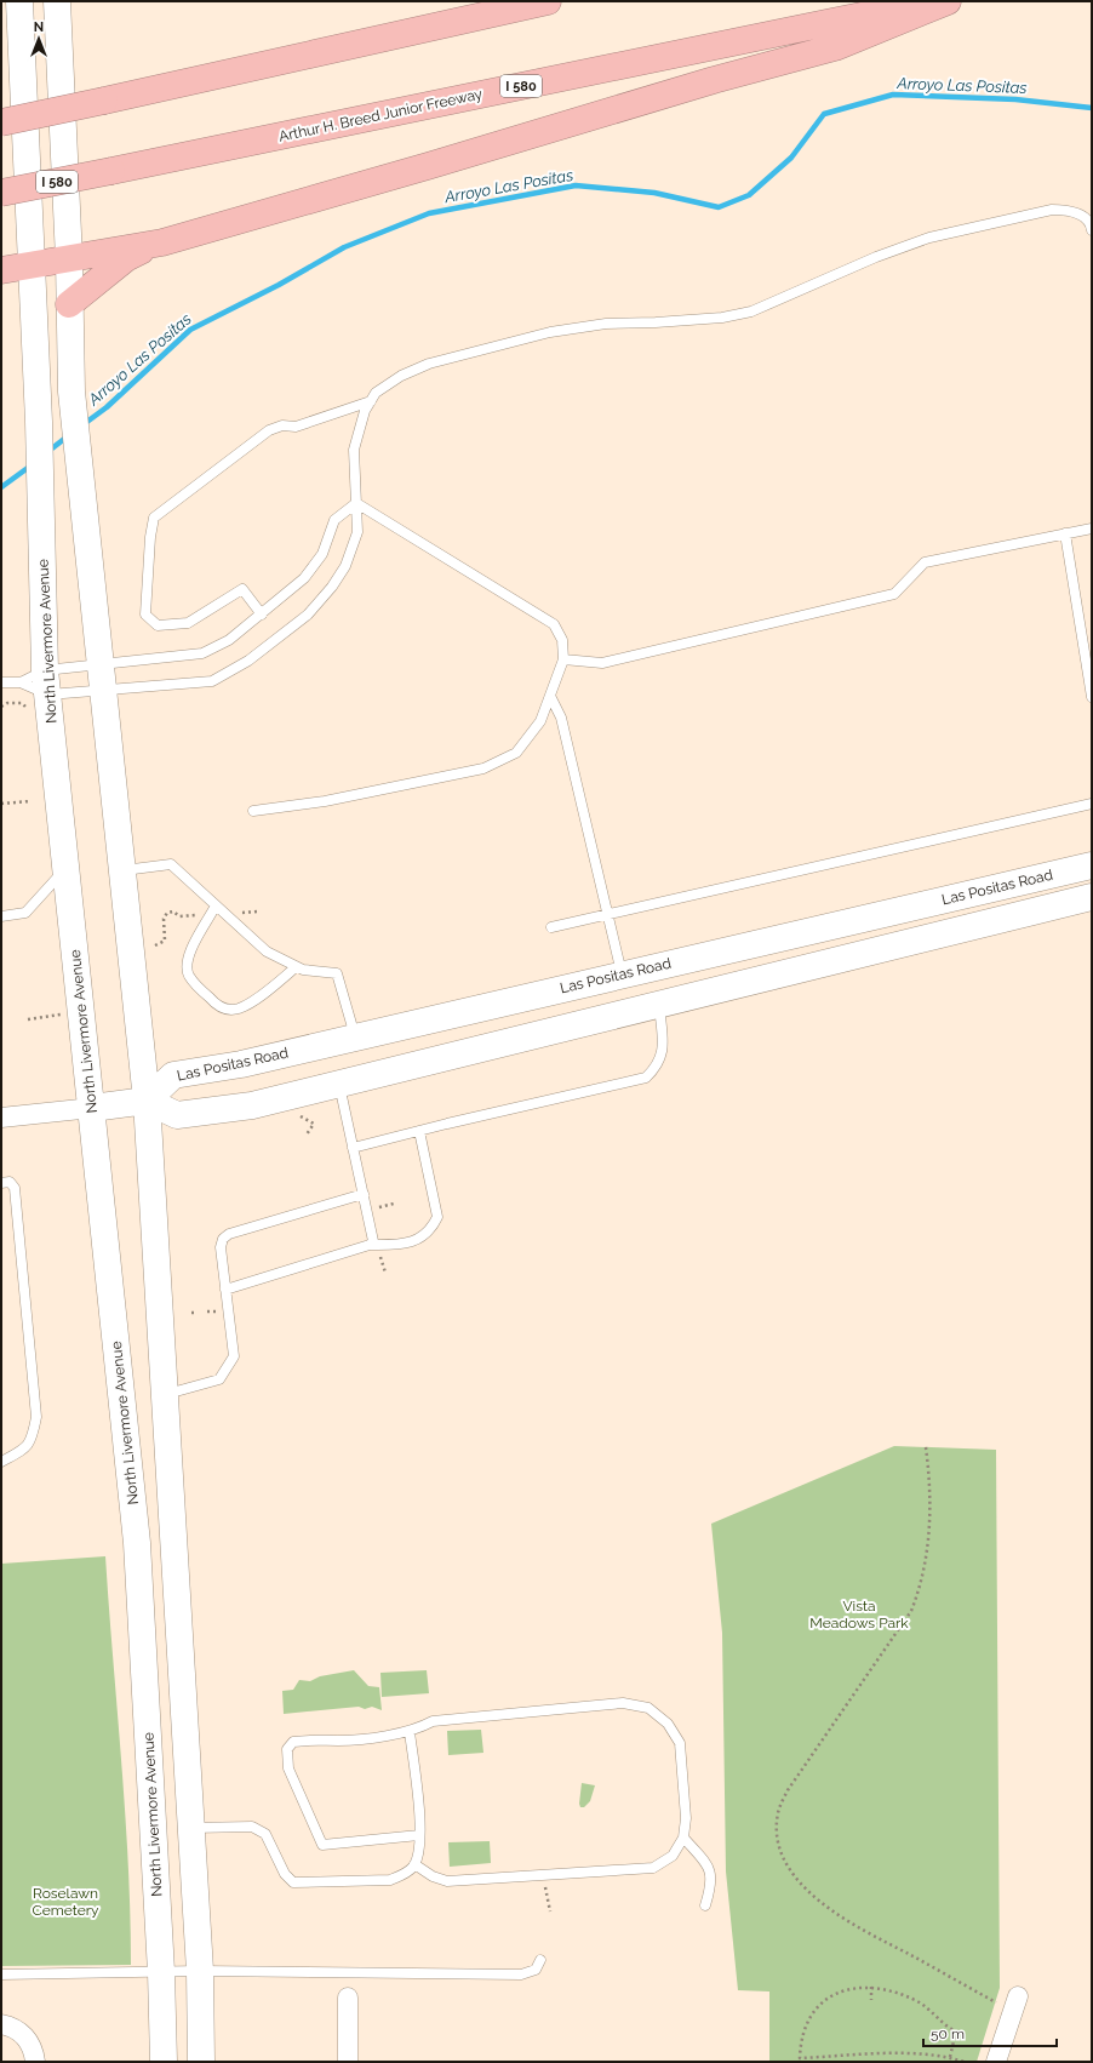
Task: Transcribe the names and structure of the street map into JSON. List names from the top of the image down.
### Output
{
  "streets": {
    "highway": ["I 580", "Arthur H. Breed Junior Freeway"],
    "main road": ["North Livermore Avenue", "Las Positas Road"]
  },
  "water": ["Arroyo Las Positas"],
  "parks": ["Vista Meadows Park", "Roselawn Cemetery"],
  "scale_bar": "50 m",
  "north": "top"
}
